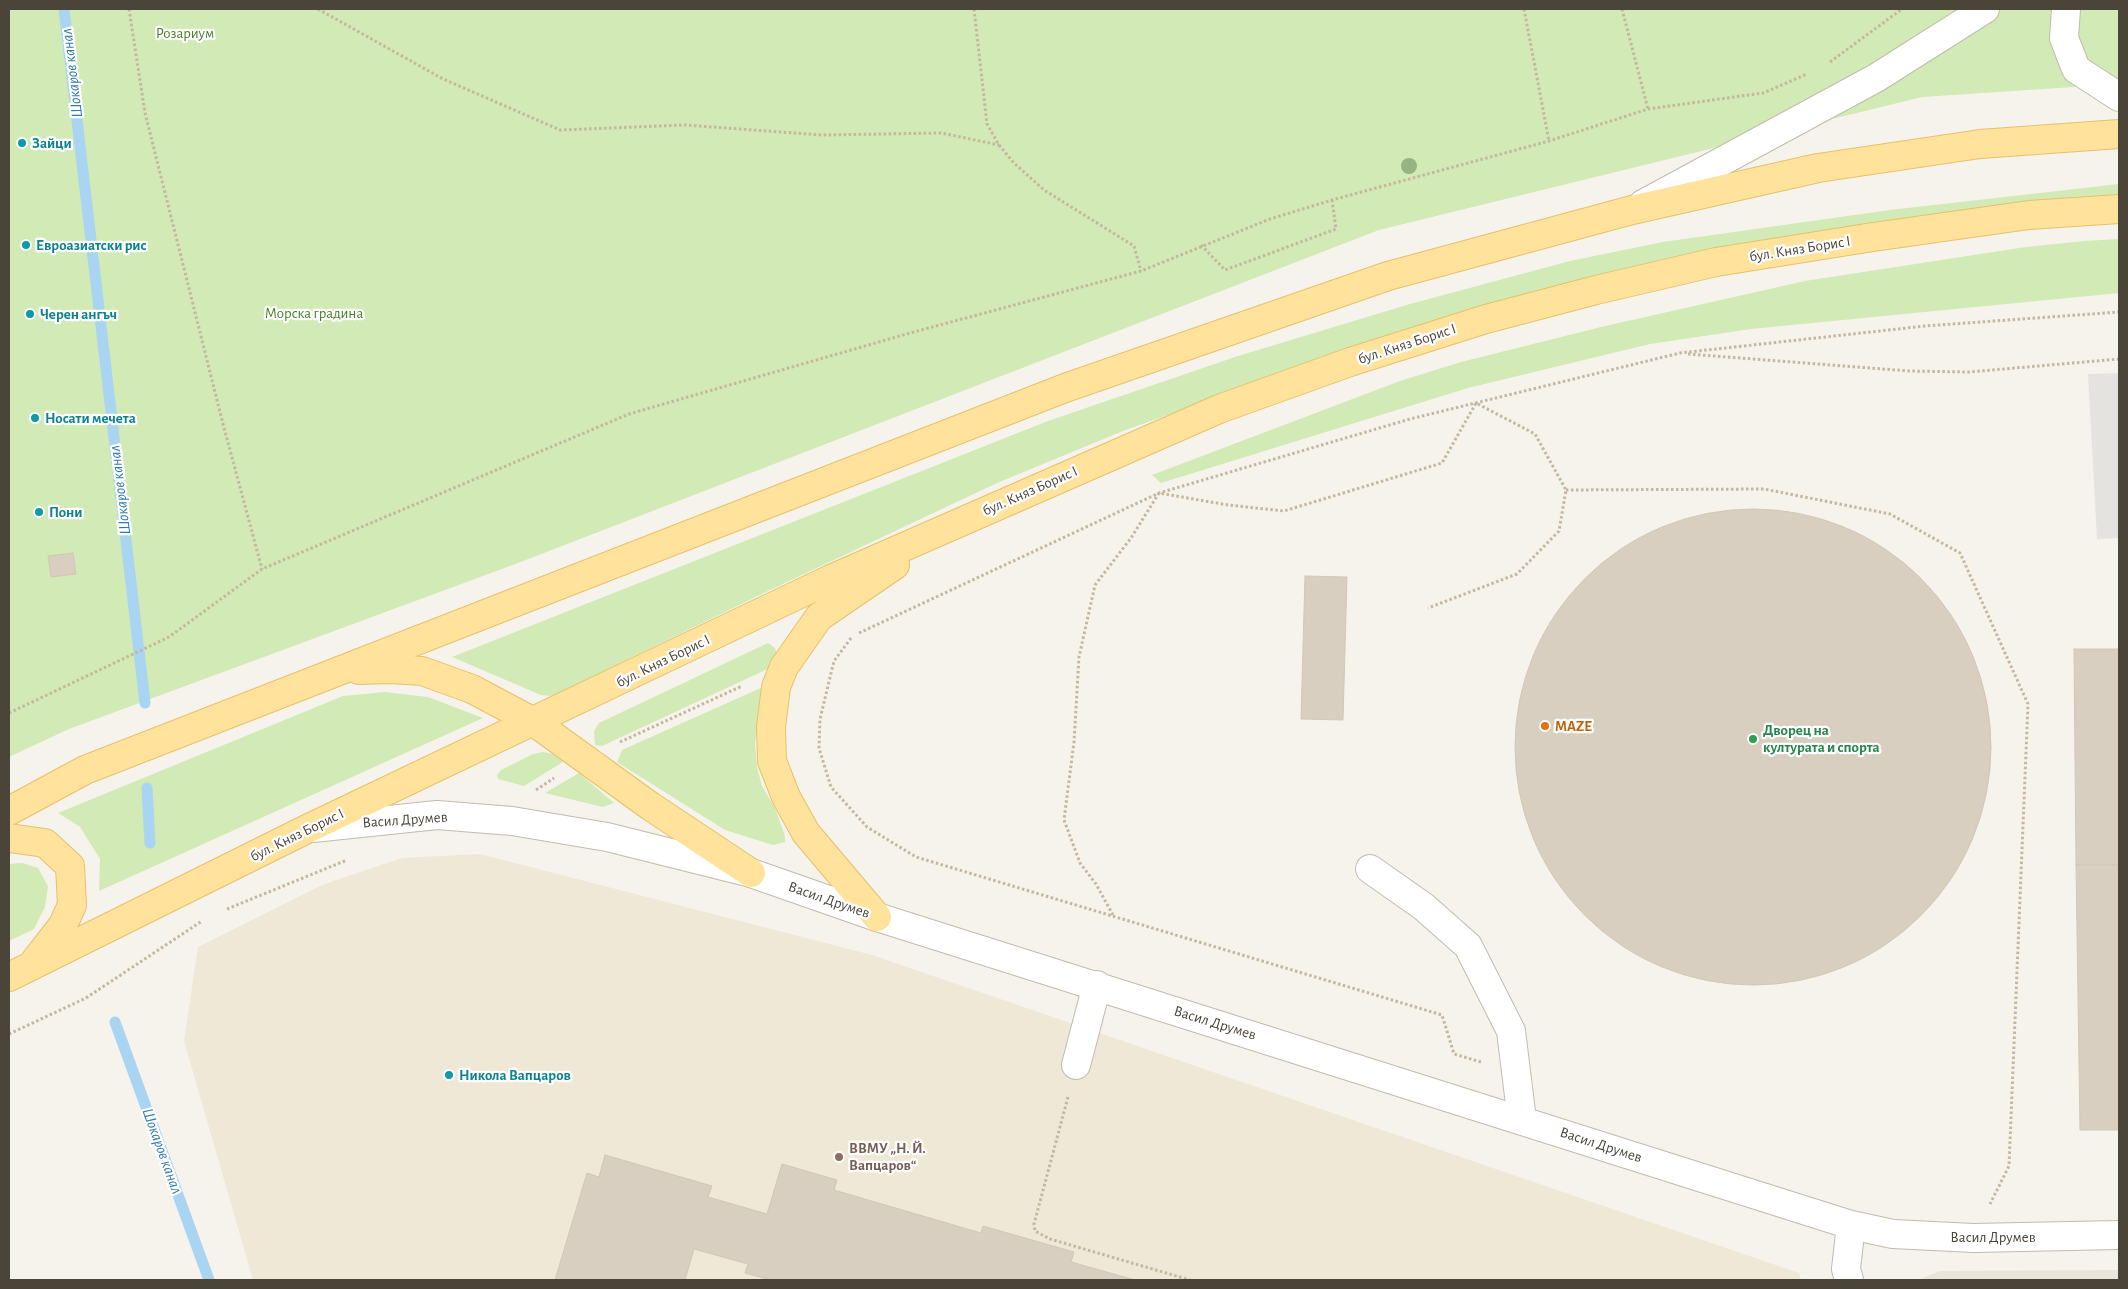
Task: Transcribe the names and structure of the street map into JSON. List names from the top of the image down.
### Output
{
  "streets": {
    "main road": ["бул. Княз Борис I"],
    "street": ["Васил Друмев"]
  },
  "crossings": [
    ["бул. Княз Борис I", "Васил Друмев"]
  ],
  "water": ["Шокаров канал"],
  "parks": ["Розариум", "Морска градина"],
  "places": [
    "Зайци",
    "Евроазиатски рис",
    "Черен ангъч",
    "Носати мечета",
    "Пони",
    "MAZE",
    "Дворец на културата и спорта",
    "Никола Вапцаров",
    "ВВМУ „Н. Й. Вапцаров“"
  ]
}
